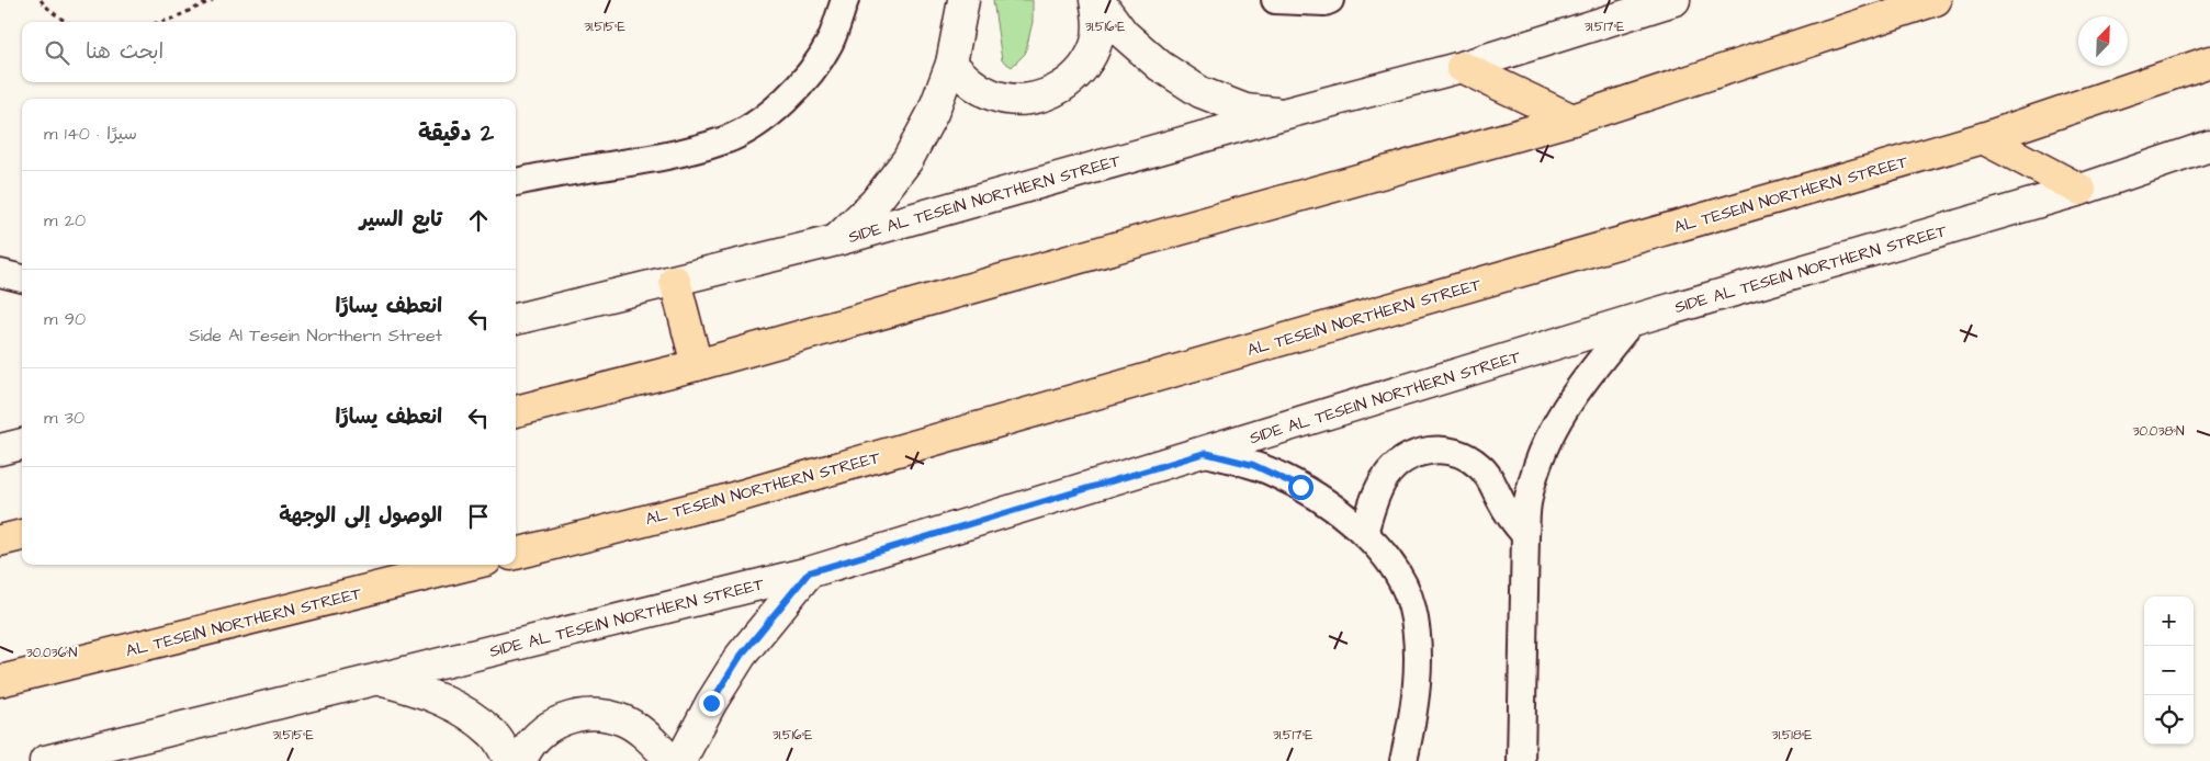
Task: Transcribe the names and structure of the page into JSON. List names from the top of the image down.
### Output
{
  "streets": {
    "main road": ["AL TESEIN NORTHERN STREET"],
    "street": ["SIDE AL TESEIN NORTHERN STREET"]
  },
  "north": "top right",
  "page": {
    "search": "ابحث هنا",
    "heading": ["2 دقيقة", "سيرًا · 140 m"],
    "list": [
      ["تابع السير", "20 m"],
      ["انعطف يسارًا", "Side Al Tesein Northern Street", "90 m"],
      ["انعطف يسارًا", "30 m"],
      "الوصول إلى الوجهة"
    ],
    "map_buttons": ["+", "−"]
  },
  "coordinates": [
    "31.515°E",
    "31.516°E",
    "31.517°E",
    "30.038°N",
    "30.036°N",
    "31.518°E"
  ]
}
